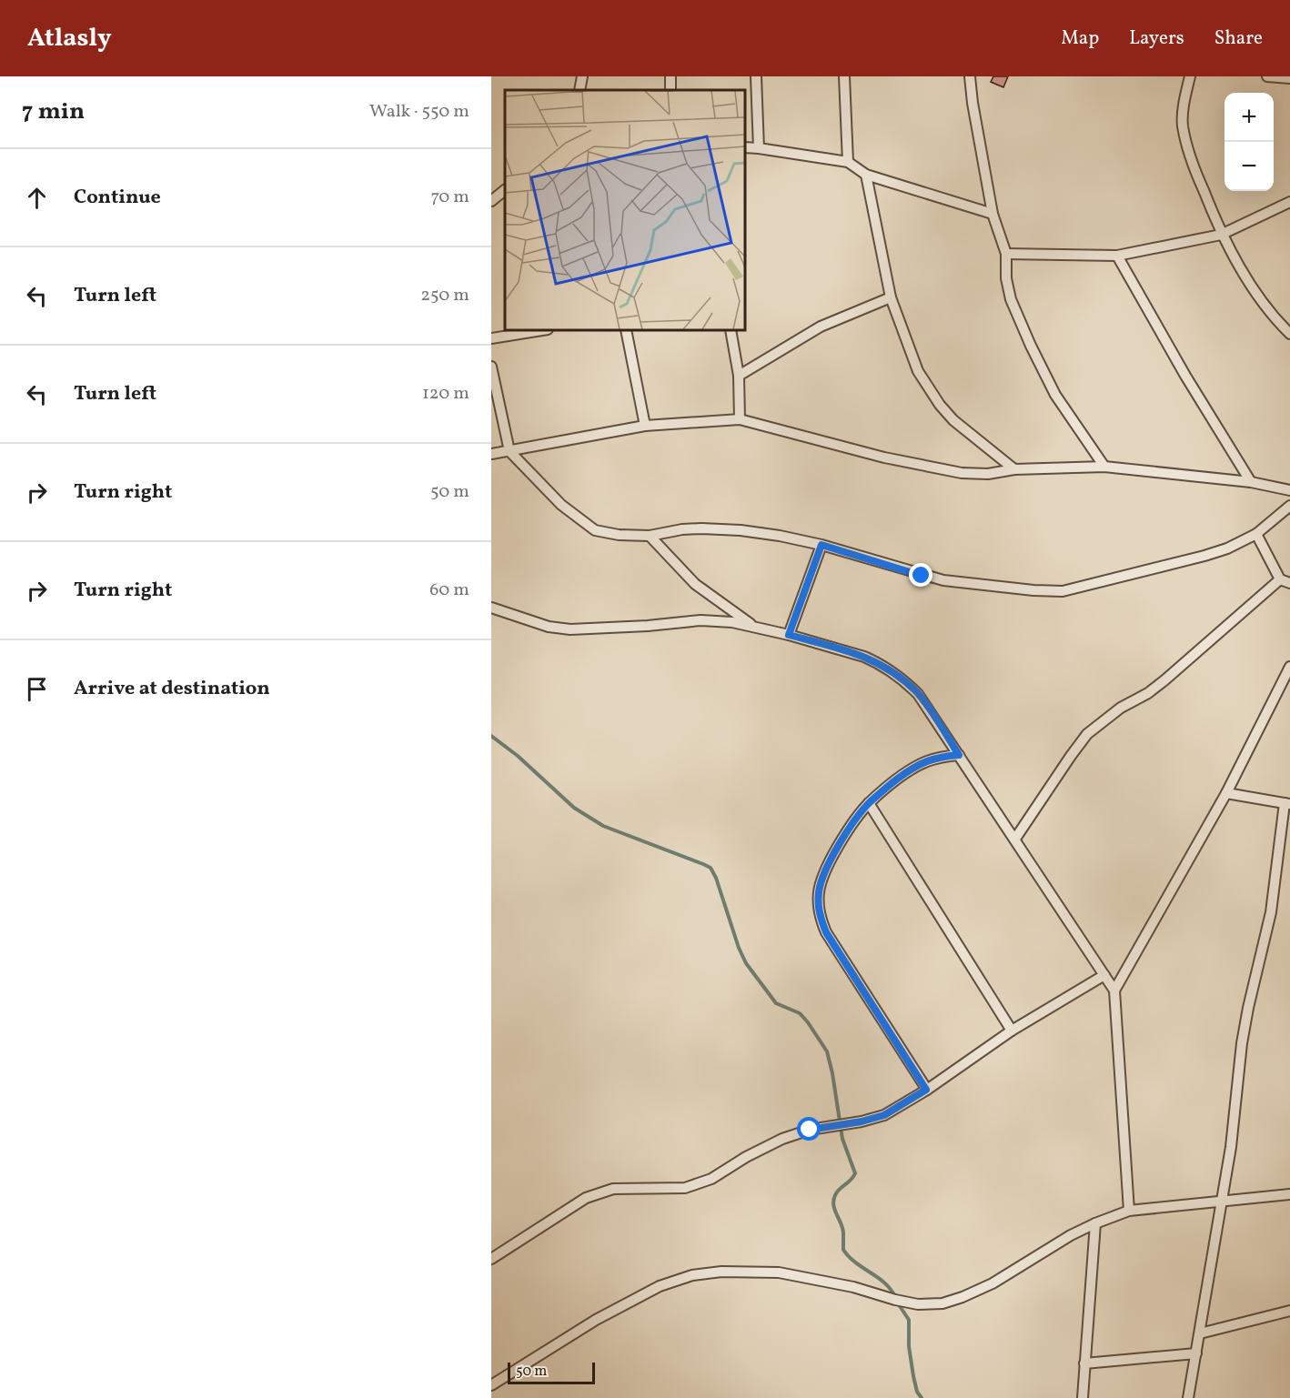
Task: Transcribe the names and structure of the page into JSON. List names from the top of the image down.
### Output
{
  "scale_bar": "50 m",
  "page": {
    "header": "Atlasly",
    "nav": ["Map", "Layers", "Share"],
    "heading": ["7 min", "Walk · 550 m"],
    "map_buttons": ["+", "−"],
    "list": [
      ["Continue", "70 m"],
      ["Turn left", "250 m"],
      ["Turn left", "120 m"],
      ["Turn right", "50 m"],
      ["Turn right", "60 m"],
      "Arrive at destination"
    ],
    "scale": "50 m"
  }
}
